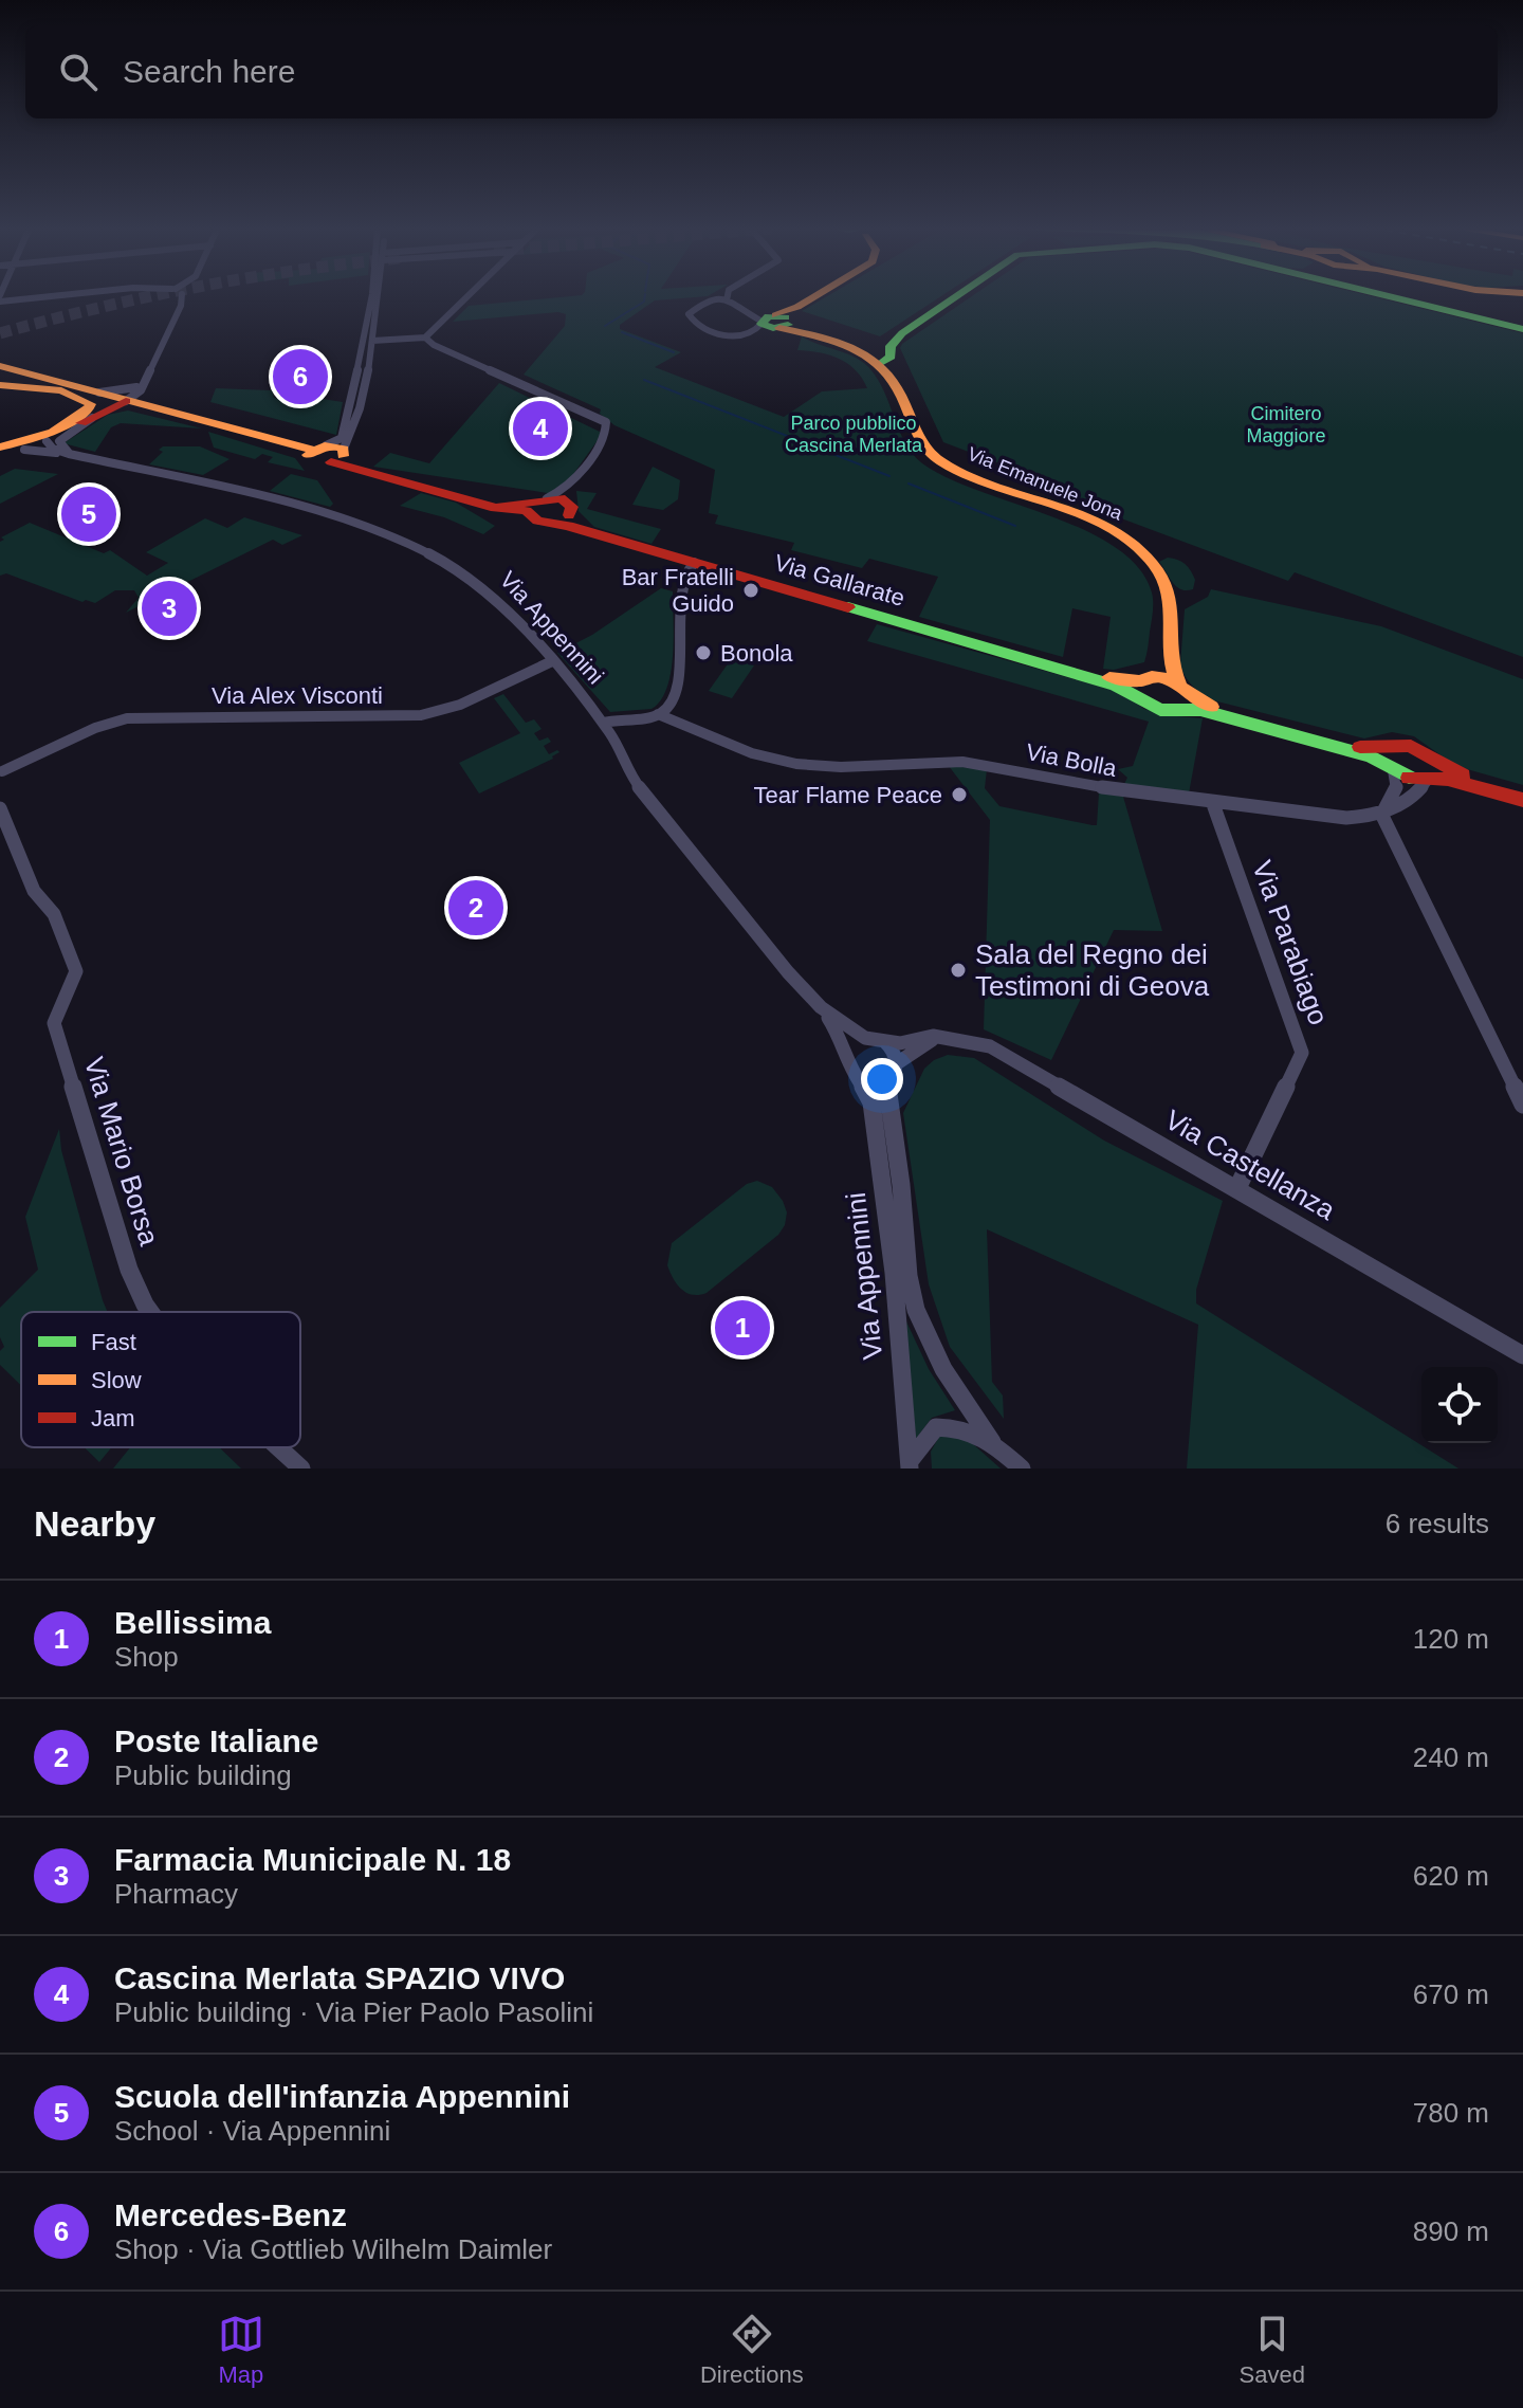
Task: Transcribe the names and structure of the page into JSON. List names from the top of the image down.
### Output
{
  "streets": {
    "main road": ["Via Emanuele Jona", "Via Gallarate", "Via Appennini"],
    "street": [
      "Via Alex Visconti",
      "Via Bolla",
      "Via Parabiago",
      "Via Mario Borsa",
      "Via Castellanza"
    ]
  },
  "crossings": [
    ["Via Emanuele Jona", "Via Gallarate"],
    ["Via Gallarate", "Via Appennini"],
    ["Via Gallarate", "Via Bolla"],
    ["Via Appennini", "Via Alex Visconti"],
    ["Via Appennini", "Via Castellanza"],
    ["Via Bolla", "Via Parabiago"],
    ["Via Parabiago", "Via Castellanza"]
  ],
  "parks": ["Cimitero Maggiore", "Parco pubblico Cascina Merlata"],
  "places": [
    "Bar Fratelli Guido",
    "Bonola",
    "Tear Flame Peace",
    "Sala del Regno dei Testimoni di Geova"
  ],
  "legend": ["Fast", "Slow", "Jam"],
  "page": {
    "search": "Search here",
    "pins": [
      "6",
      "4",
      "5",
      "3",
      "2",
      "1"
    ],
    "heading": ["Nearby", "6 results"],
    "list": [
      {
        "mark": "1",
        "name": "Bellissima",
        "note": "Shop",
        "value": "120 m"
      },
      {
        "mark": "2",
        "name": "Poste Italiane",
        "note": "Public building",
        "value": "240 m"
      },
      {
        "mark": "3",
        "name": "Farmacia Municipale N. 18",
        "note": "Pharmacy",
        "value": "620 m"
      },
      {
        "mark": "4",
        "name": "Cascina Merlata SPAZIO VIVO",
        "note": "Public building · Via Pier Paolo Pasolini",
        "value": "670 m"
      },
      {
        "mark": "5",
        "name": "Scuola dell'infanzia Appennini",
        "note": "School · Via Appennini",
        "value": "780 m"
      },
      {
        "mark": "6",
        "name": "Mercedes-Benz",
        "note": "Shop · Via Gottlieb Wilhelm Daimler",
        "value": "890 m"
      }
    ],
    "nav": ["Map", "Directions", "Saved"]
  }
}
